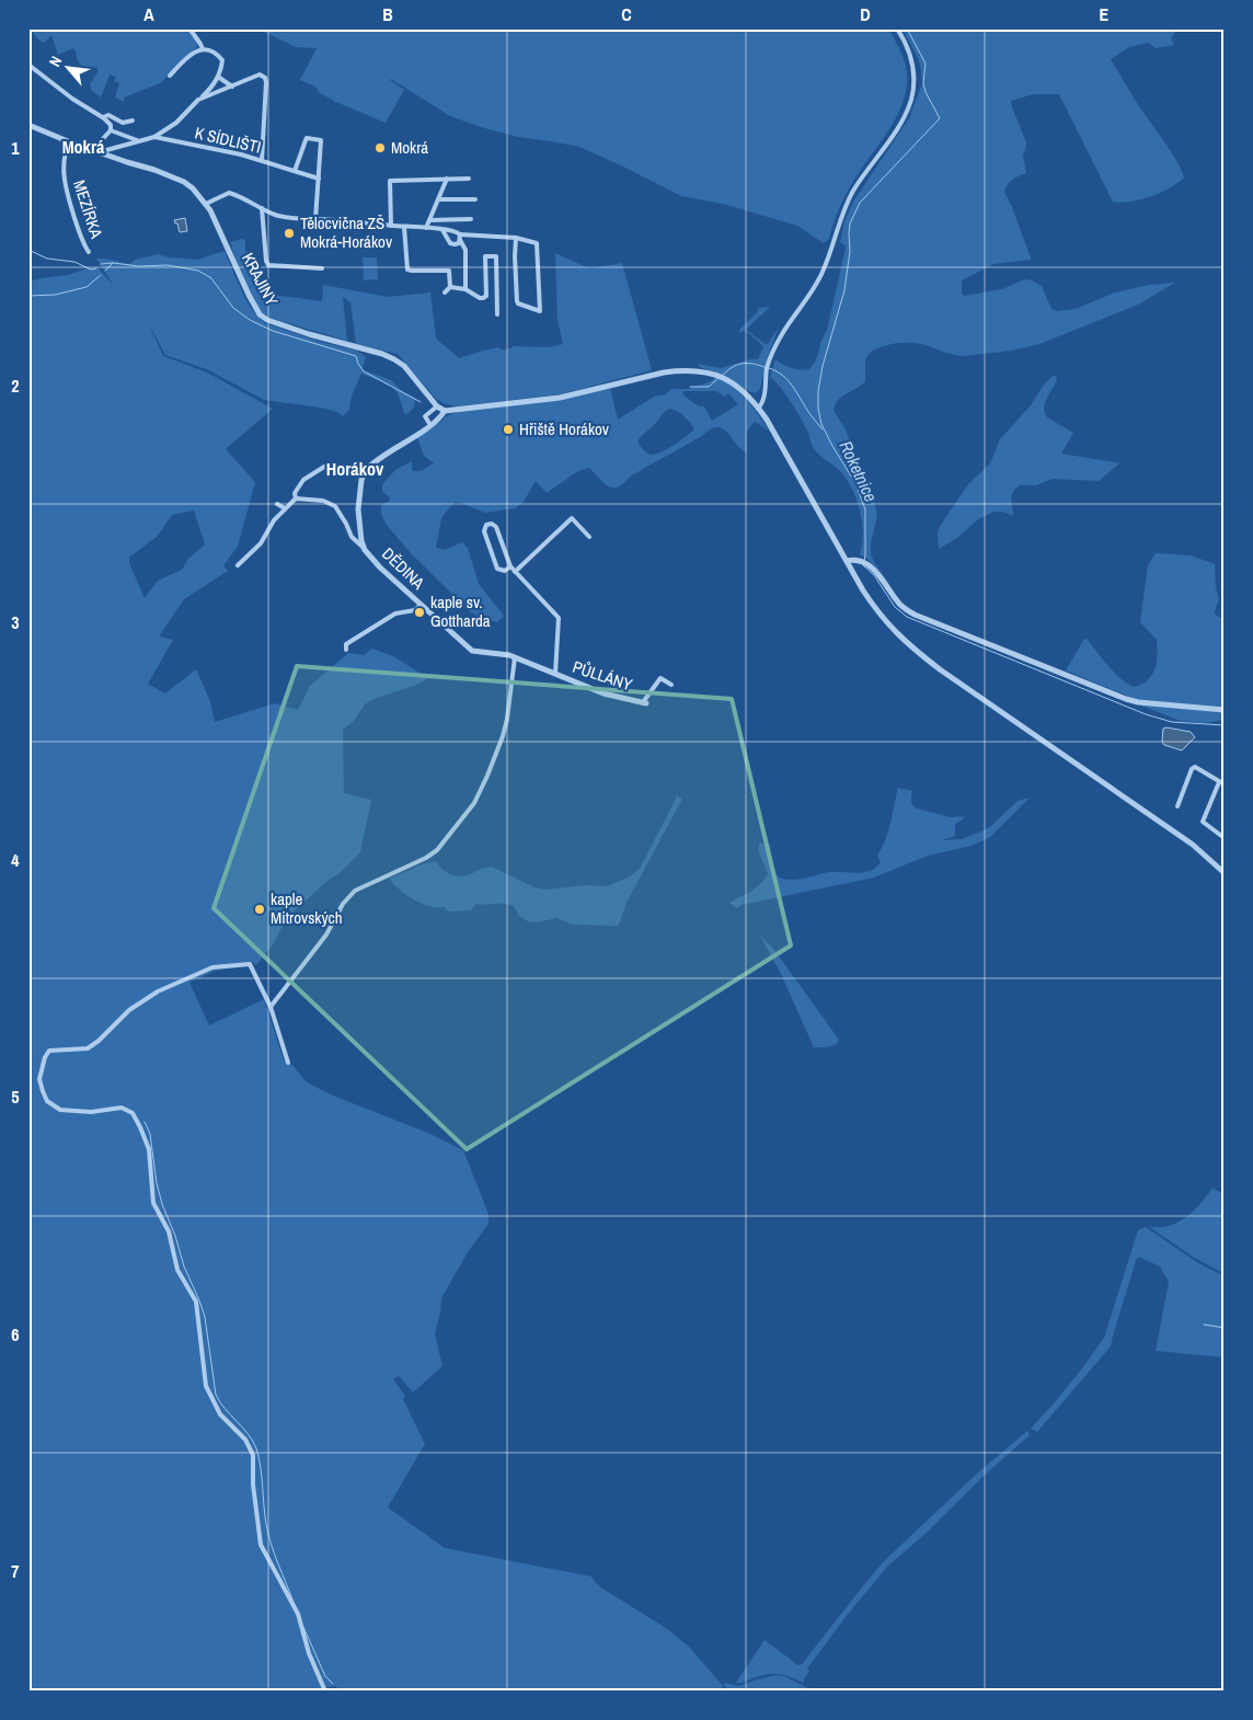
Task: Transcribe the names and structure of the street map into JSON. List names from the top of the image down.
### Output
{
  "streets": {
    "street": [
      "K SÍDLIŠTI",
      "MEZÍRKA",
      "KRAJINY",
      "DĚDINA",
      "PŮLLÁNY"
    ]
  },
  "crossings": [
    ["DĚDINA", "PŮLLÁNY"]
  ],
  "districts": ["Mokrá", "Horákov"],
  "water": ["Roketnice"],
  "places": [
    "Mokrá",
    "Tělocvična ZŠ Mokrá-Horákov",
    "Hřiště Horákov",
    "kaple sv. Gottharda",
    "kaple Mitrovských"
  ],
  "north": "top left",
  "grid": {
    "columns": [
      "A",
      "B",
      "C",
      "D",
      "E"
    ],
    "rows": [
      "1",
      "2",
      "3",
      "4",
      "5",
      "6",
      "7"
    ]
  }
}
